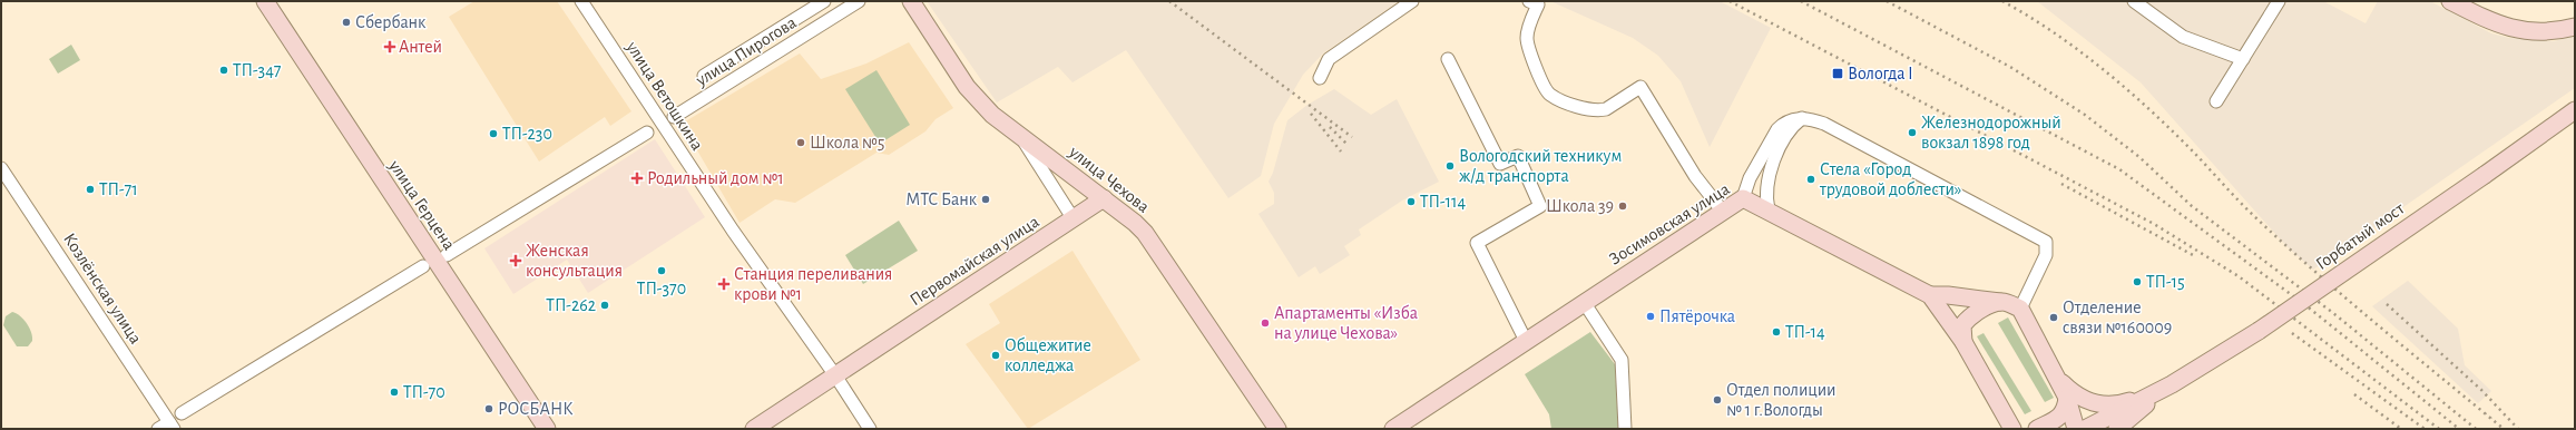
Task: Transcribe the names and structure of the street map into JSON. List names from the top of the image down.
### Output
{
  "streets": {
    "main road": [
      "улица Чехова",
      "улица Герцена",
      "Зосимовская улица",
      "Горбатый мост",
      "Первомайская улица"
    ],
    "street": ["улица Пирогова", "улица Ветошкина", "Козлёнская улица"]
  },
  "crossings": [
    ["улица Ветошкина", "Первомайская улица"],
    ["улица Чехова", "Первомайская улица"]
  ],
  "places": {
    "other": [
      "Сбербанк",
      "ТП-347",
      "Железнодорожный вокзал 1898 год",
      "ТП-230",
      "Школа №5",
      "Вологодский техникум ж/д транспорта",
      "Стела «Город трудовой доблести»",
      "ТП-71",
      "МТС Банк",
      "ТП-114",
      "Школа 39",
      "ТП-370",
      "ТП-15",
      "ТП-262",
      "Пятёрочка",
      "Отделение связи №160009",
      "Апартаменты «Изба на улице Чехова»",
      "ТП-14",
      "Общежитие колледжа",
      "ТП-70",
      "Отдел полиции № 1 г.Вологды",
      "РОСБАНК"
    ],
    "health": [
      "Антей",
      "Родильный дом №1",
      "Женская консультация",
      "Станция переливания крови №1"
    ],
    "transit": ["Вологда I"]
  }
}
